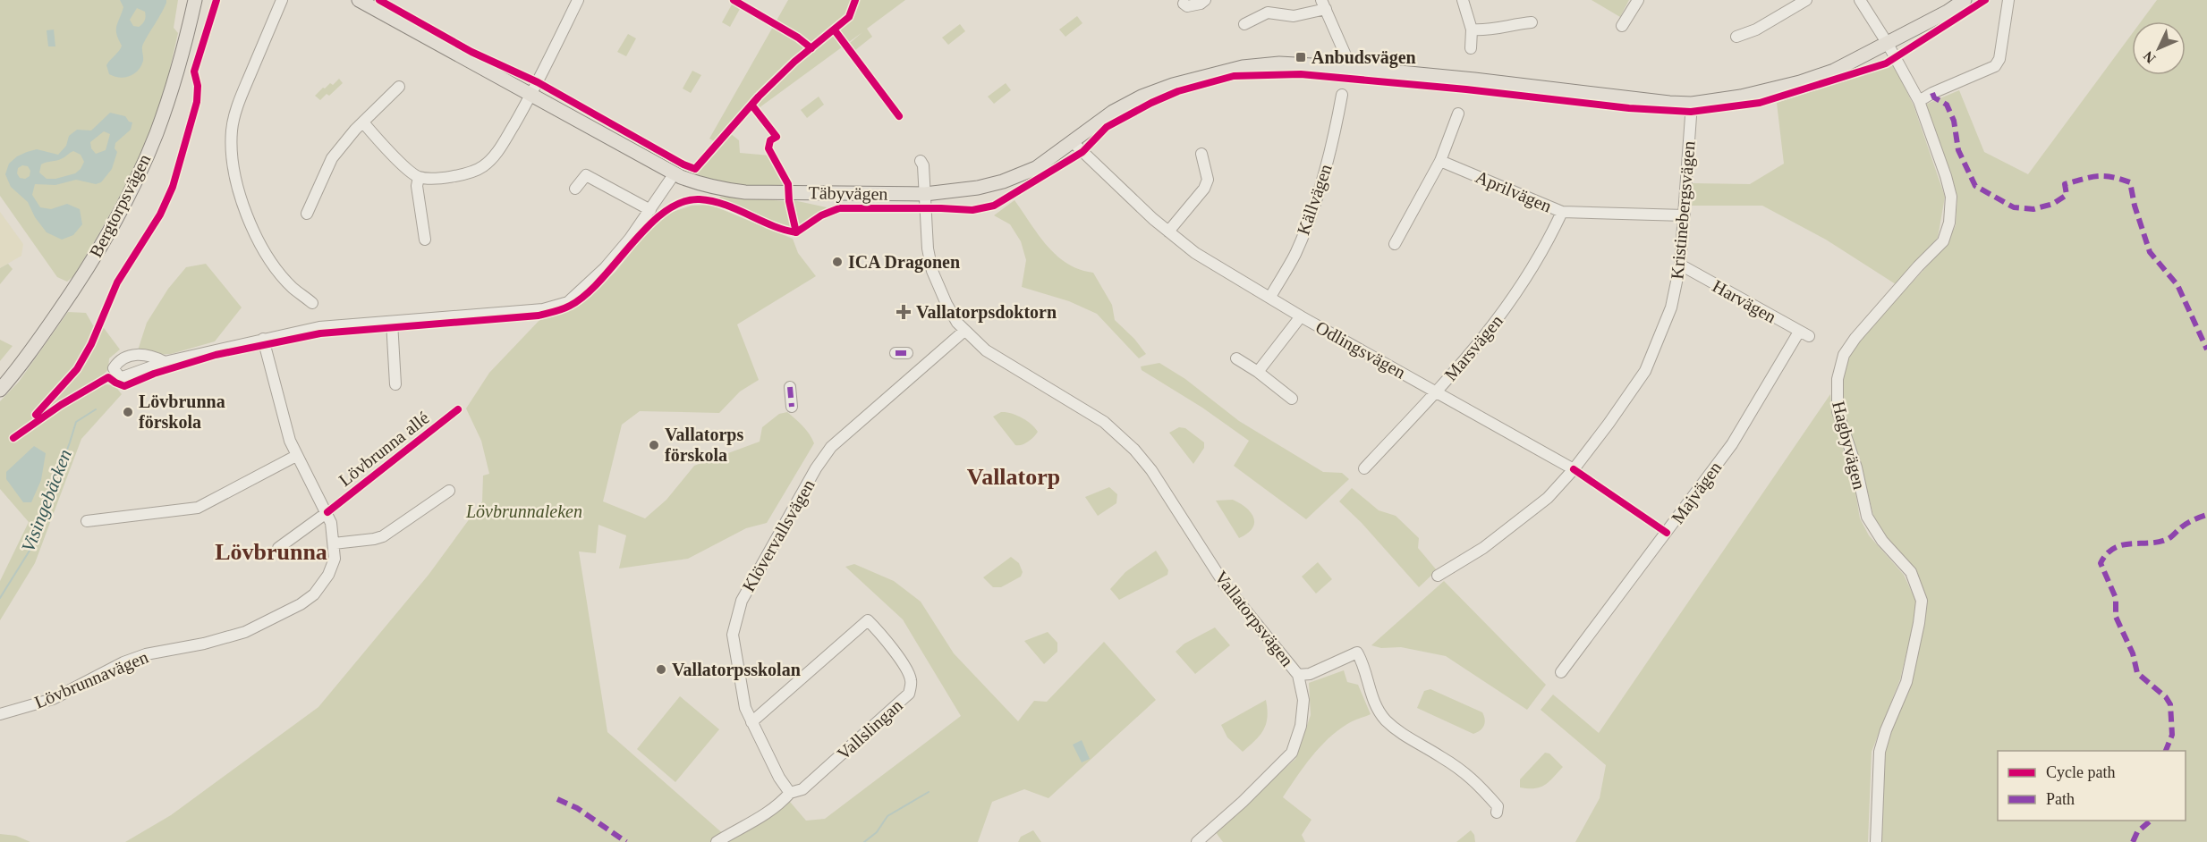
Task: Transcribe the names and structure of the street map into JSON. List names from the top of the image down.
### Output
{
  "streets": {
    "main road": ["Täbyvägen", "Bergtorpsvägen"],
    "street": [
      "Aprilvägen",
      "Källvägen",
      "Kristinebergsvägen",
      "Harvägen",
      "Marsvägen",
      "Odlingsvägen",
      "Hagbyvägen",
      "Majvägen",
      "Klövervallsvägen",
      "Vallatorpsvägen",
      "Lövbrunnavägen",
      "Vallslingan"
    ],
    "cycle path": ["Lövbrunna allé"]
  },
  "crossings": [
    ["Aprilvägen", "Kristinebergsvägen"],
    ["Aprilvägen", "Marsvägen"],
    ["Täbyvägen", "Kristinebergsvägen"],
    ["Täbyvägen", "Odlingsvägen"],
    ["Täbyvägen", "Hagbyvägen"],
    ["Täbyvägen", "Vallatorpsvägen"],
    ["Källvägen", "Odlingsvägen"],
    ["Kristinebergsvägen", "Harvägen"],
    ["Kristinebergsvägen", "Odlingsvägen"],
    ["Harvägen", "Majvägen"],
    ["Marsvägen", "Odlingsvägen"],
    ["Klövervallsvägen", "Vallatorpsvägen"],
    ["Klövervallsvägen", "Vallslingan"]
  ],
  "districts": ["Vallatorp", "Lövbrunna"],
  "water": ["Visingebäcken"],
  "parks": ["Lövbrunnaleken"],
  "places": {
    "transit": ["Anbudsvägen"],
    "other": [
      "ICA Dragonen",
      "Lövbrunna förskola",
      "Vallatorps förskola",
      "Vallatorpsskolan"
    ],
    "health": ["Vallatorpsdoktorn"]
  },
  "legend": ["Cycle path", "Path"],
  "north": "bottom left"
}
